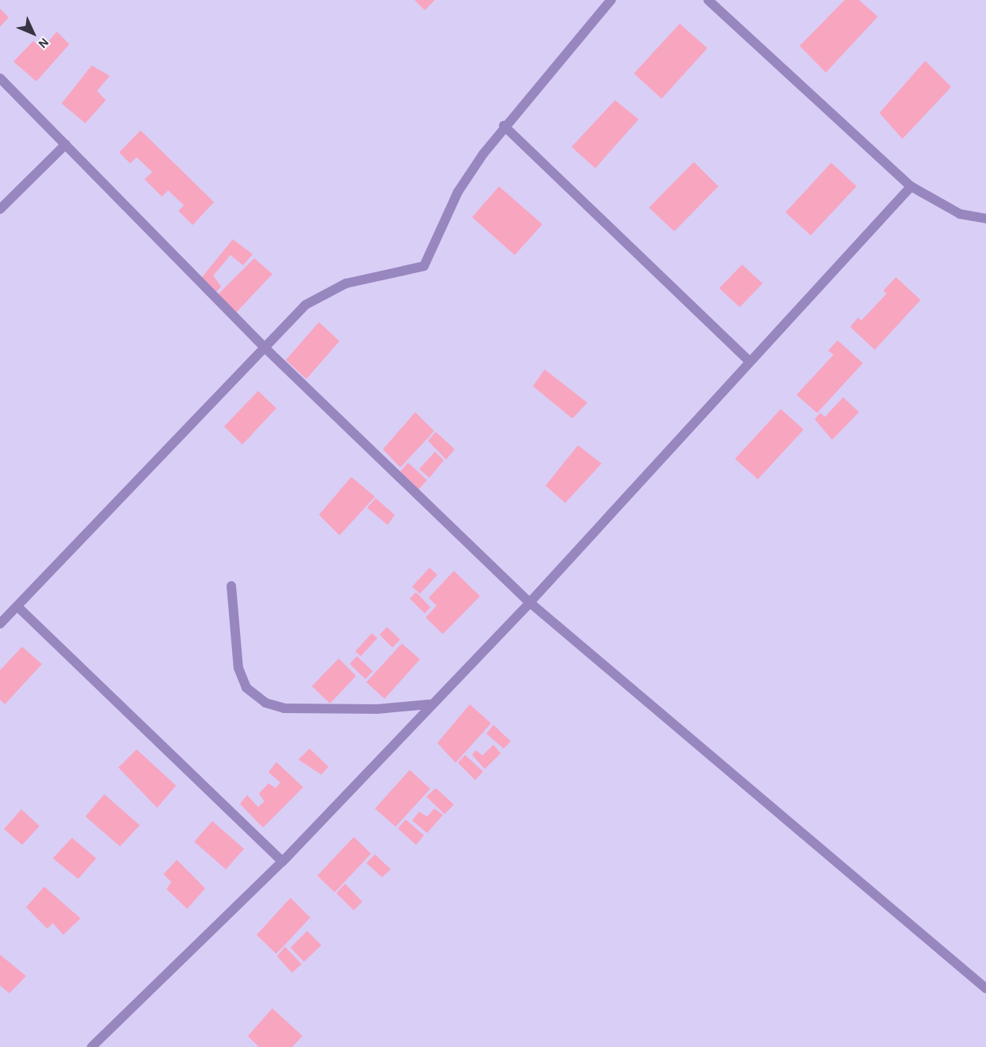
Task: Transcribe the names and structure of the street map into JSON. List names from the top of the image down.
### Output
{
  "north": "bottom right"
}
